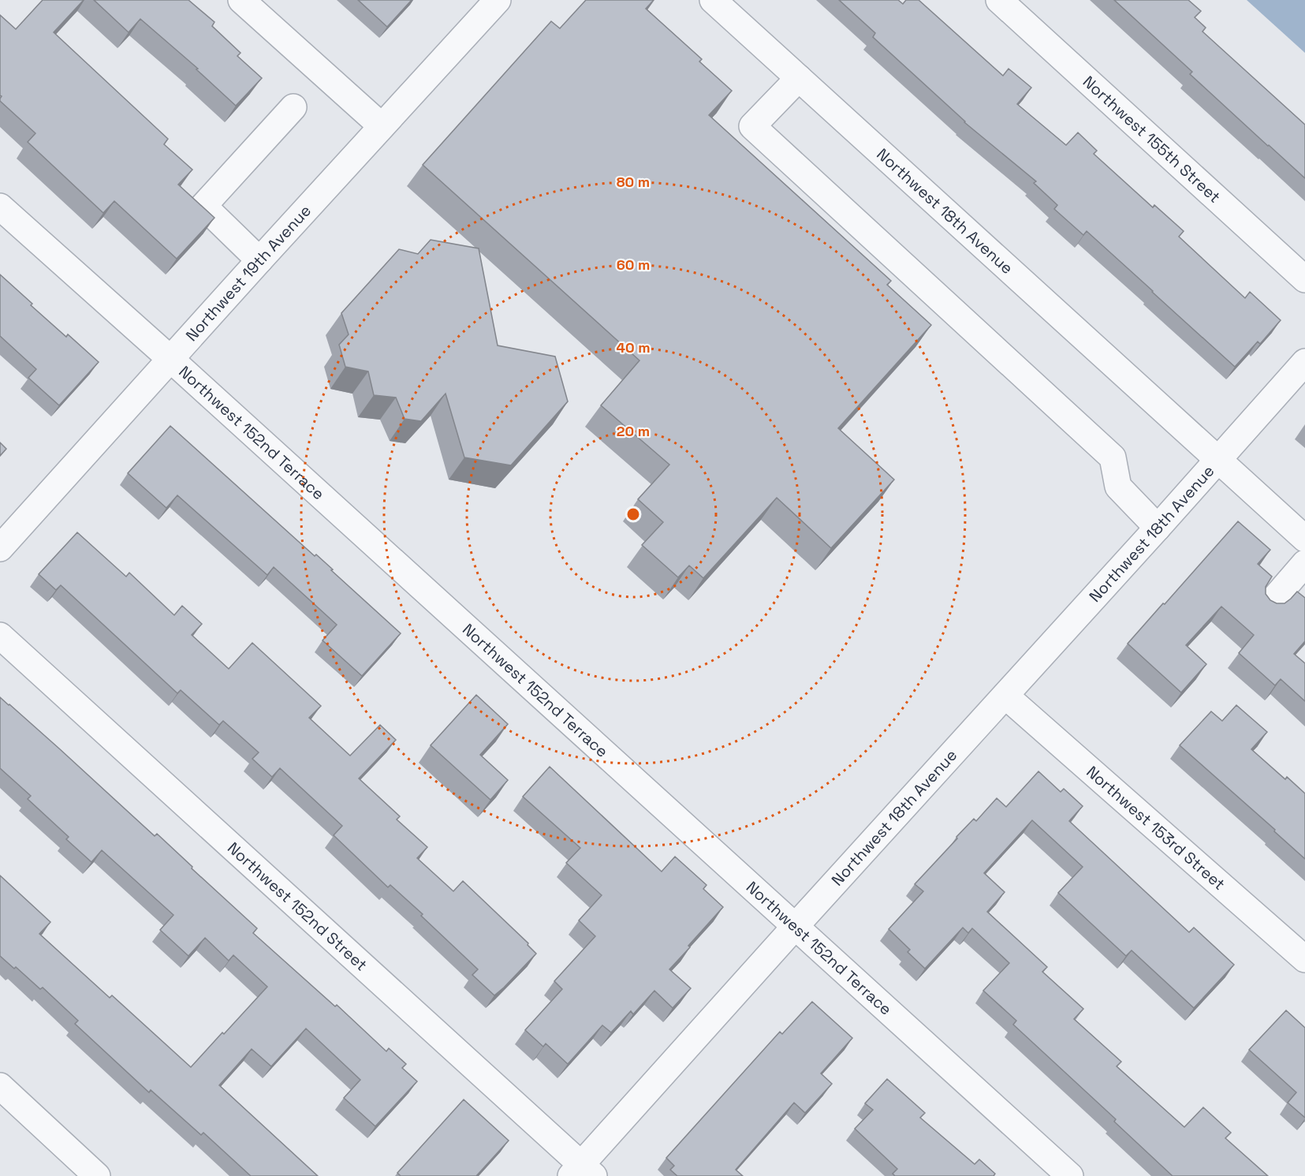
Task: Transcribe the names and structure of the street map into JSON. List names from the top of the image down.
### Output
{
  "streets": {
    "street": [
      "Northwest 155th Street",
      "Northwest 18th Avenue",
      "Northwest 19th Avenue",
      "Northwest 152nd Terrace",
      "Northwest 153rd Street",
      "Northwest 152nd Street"
    ]
  },
  "crossings": [
    ["Northwest 18th Avenue", "Northwest 152nd Terrace"],
    ["Northwest 18th Avenue", "Northwest 153rd Street"],
    ["Northwest 18th Avenue", "Northwest 152nd Street"],
    ["Northwest 19th Avenue", "Northwest 152nd Terrace"]
  ],
  "rings": [
    "80 m",
    "60 m",
    "40 m",
    "20 m"
  ]
}
